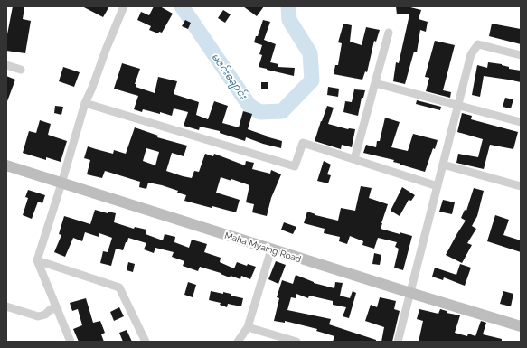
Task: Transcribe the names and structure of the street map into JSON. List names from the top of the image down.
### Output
{
  "streets": {
    "street": ["Maha Myaing Road"]
  },
  "water": ["မဇင်းချောင်း"]
}
